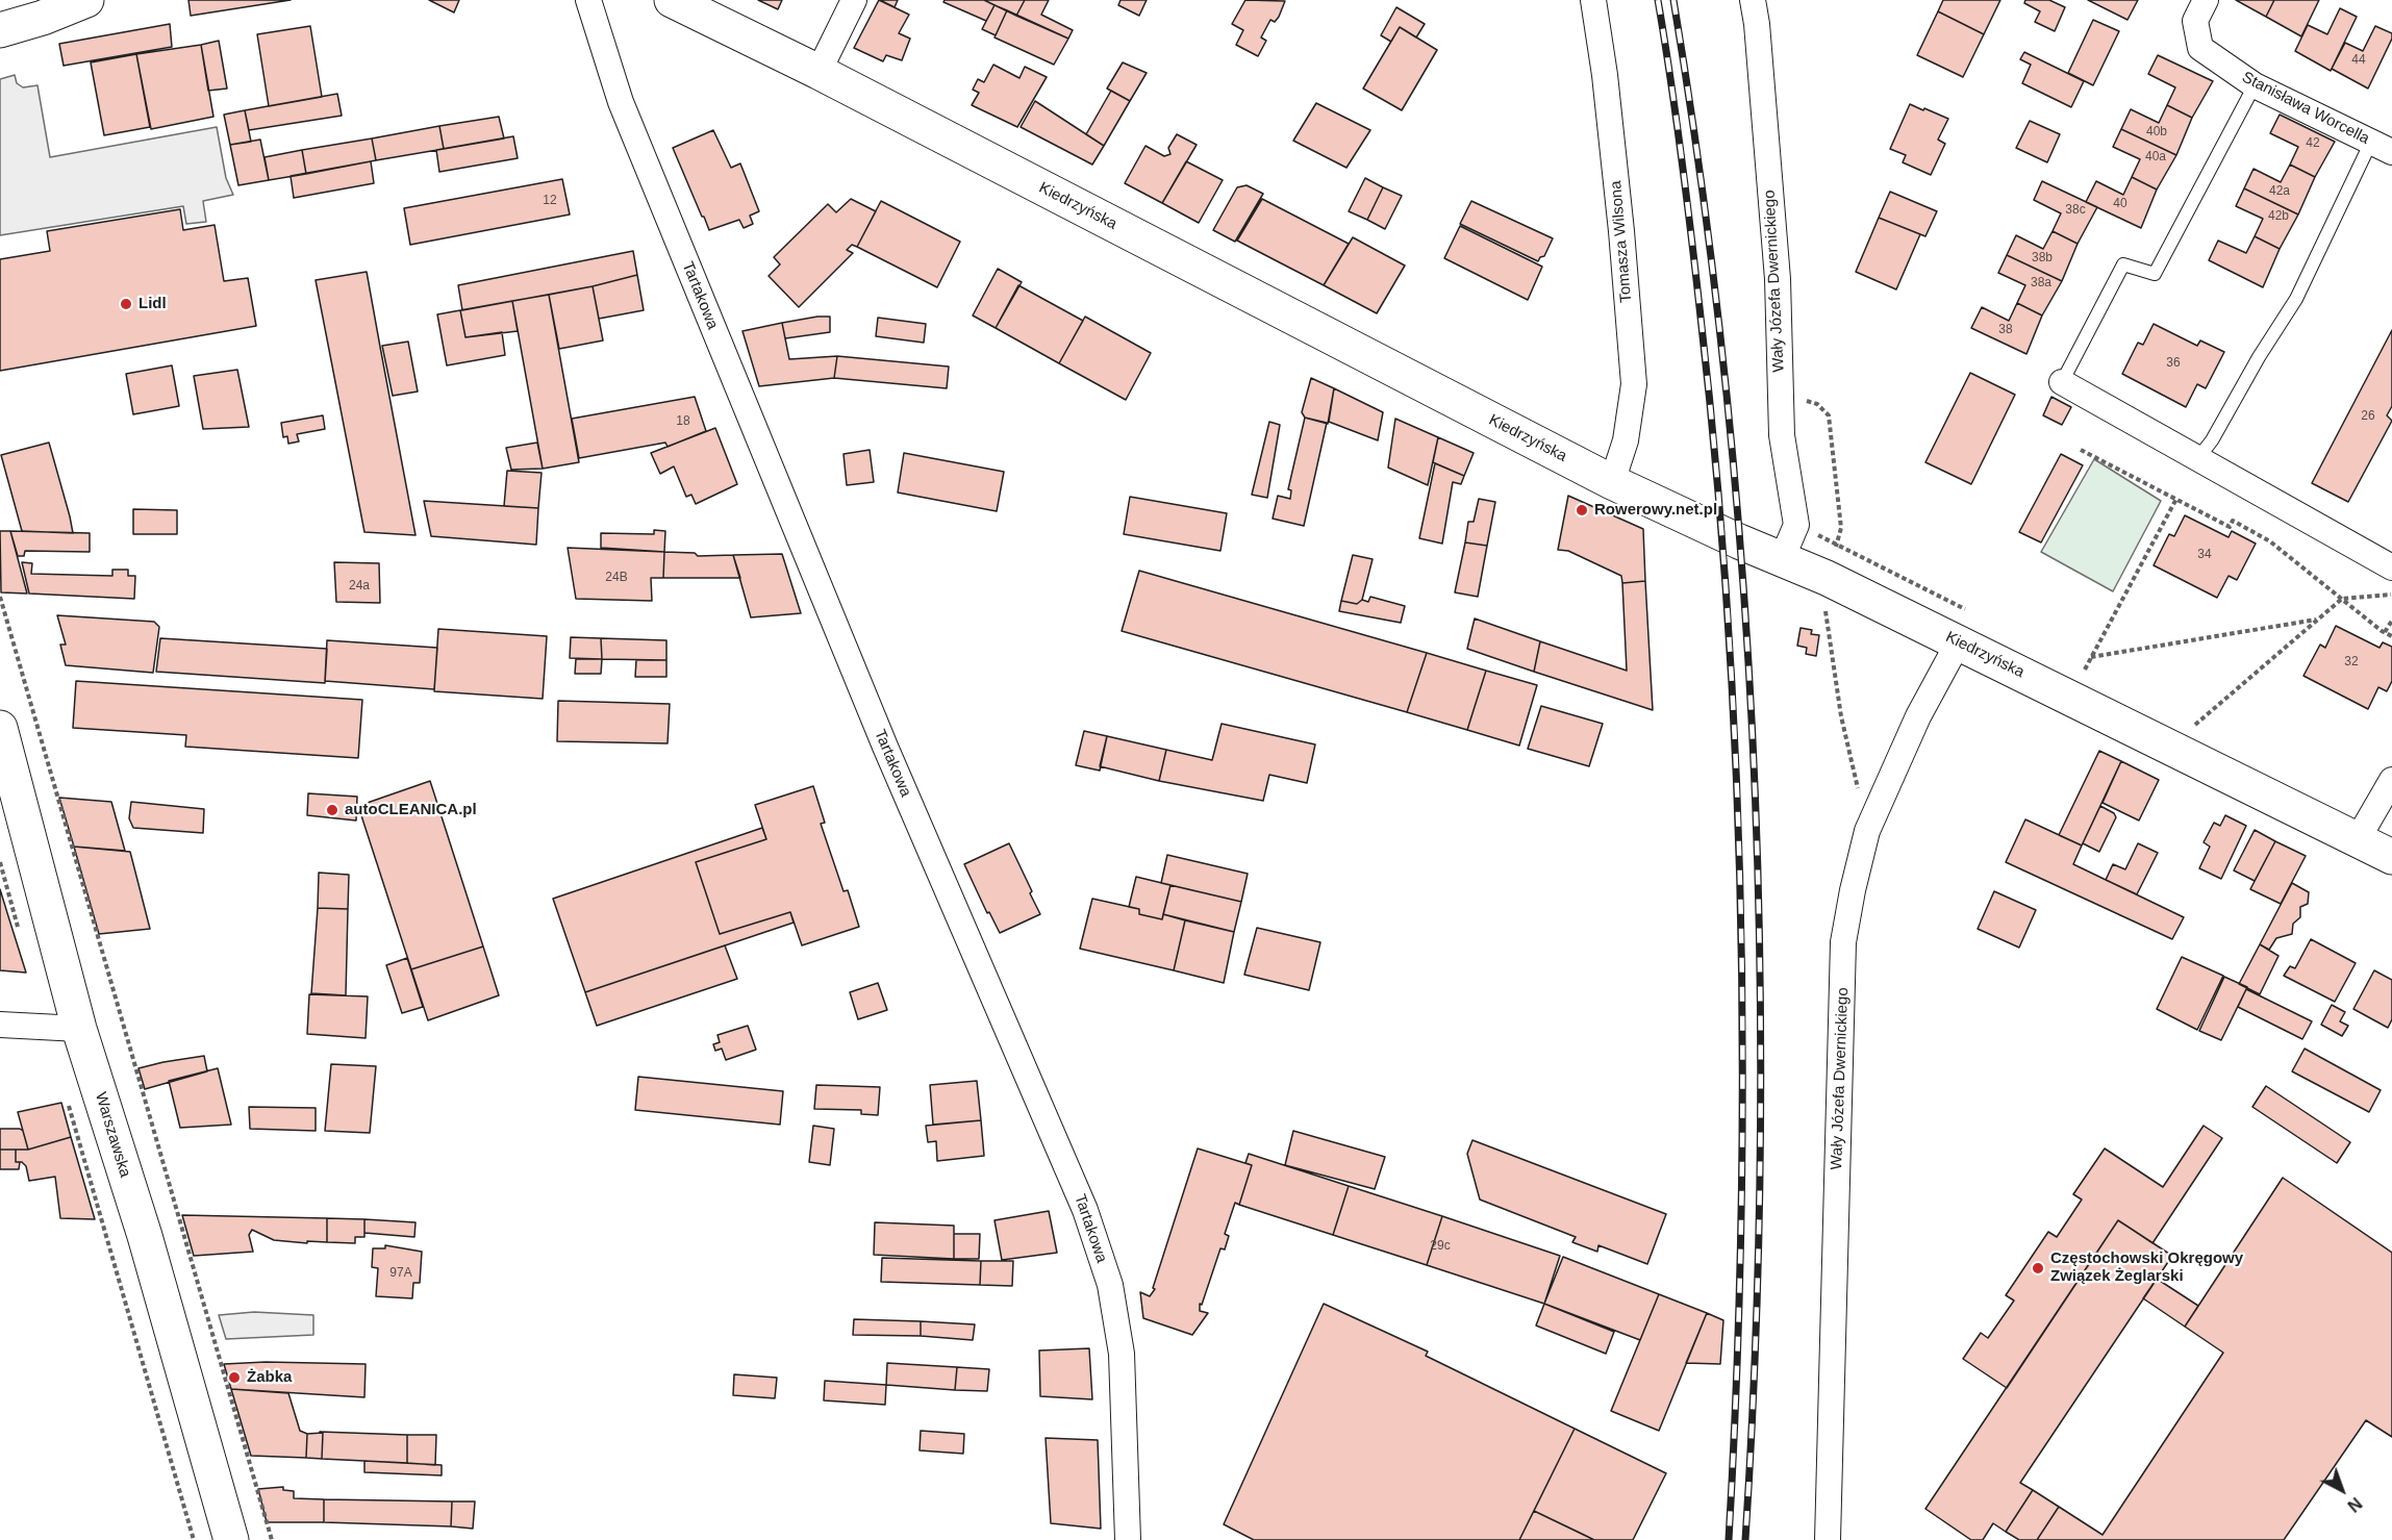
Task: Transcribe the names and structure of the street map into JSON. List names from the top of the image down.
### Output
{
  "streets": {
    "street": [
      "Stanisława Worcella",
      "Kiedrzyńska",
      "Tomasza Wilsona",
      "Wały Józefa Dwernickiego",
      "Tartakowa",
      "Warszawska"
    ]
  },
  "crossings": [
    ["Kiedrzyńska", "Tomasza Wilsona"],
    ["Kiedrzyńska", "Wały Józefa Dwernickiego"]
  ],
  "places": [
    "Lidl",
    "Rowerowy.net.pl",
    "autoCLEANICA.pl",
    "Częstochowski Okręgowy Związek Żeglarski",
    "Żabka"
  ],
  "house_numbers": [
    "44",
    "40b",
    "42",
    "40a",
    "42a",
    "12",
    "40",
    "38c",
    "42b",
    "38b",
    "38a",
    "38",
    "36",
    "26",
    "18",
    "34",
    "24B",
    "24a",
    "32",
    "29c",
    "97A"
  ],
  "north": "bottom right"
}
